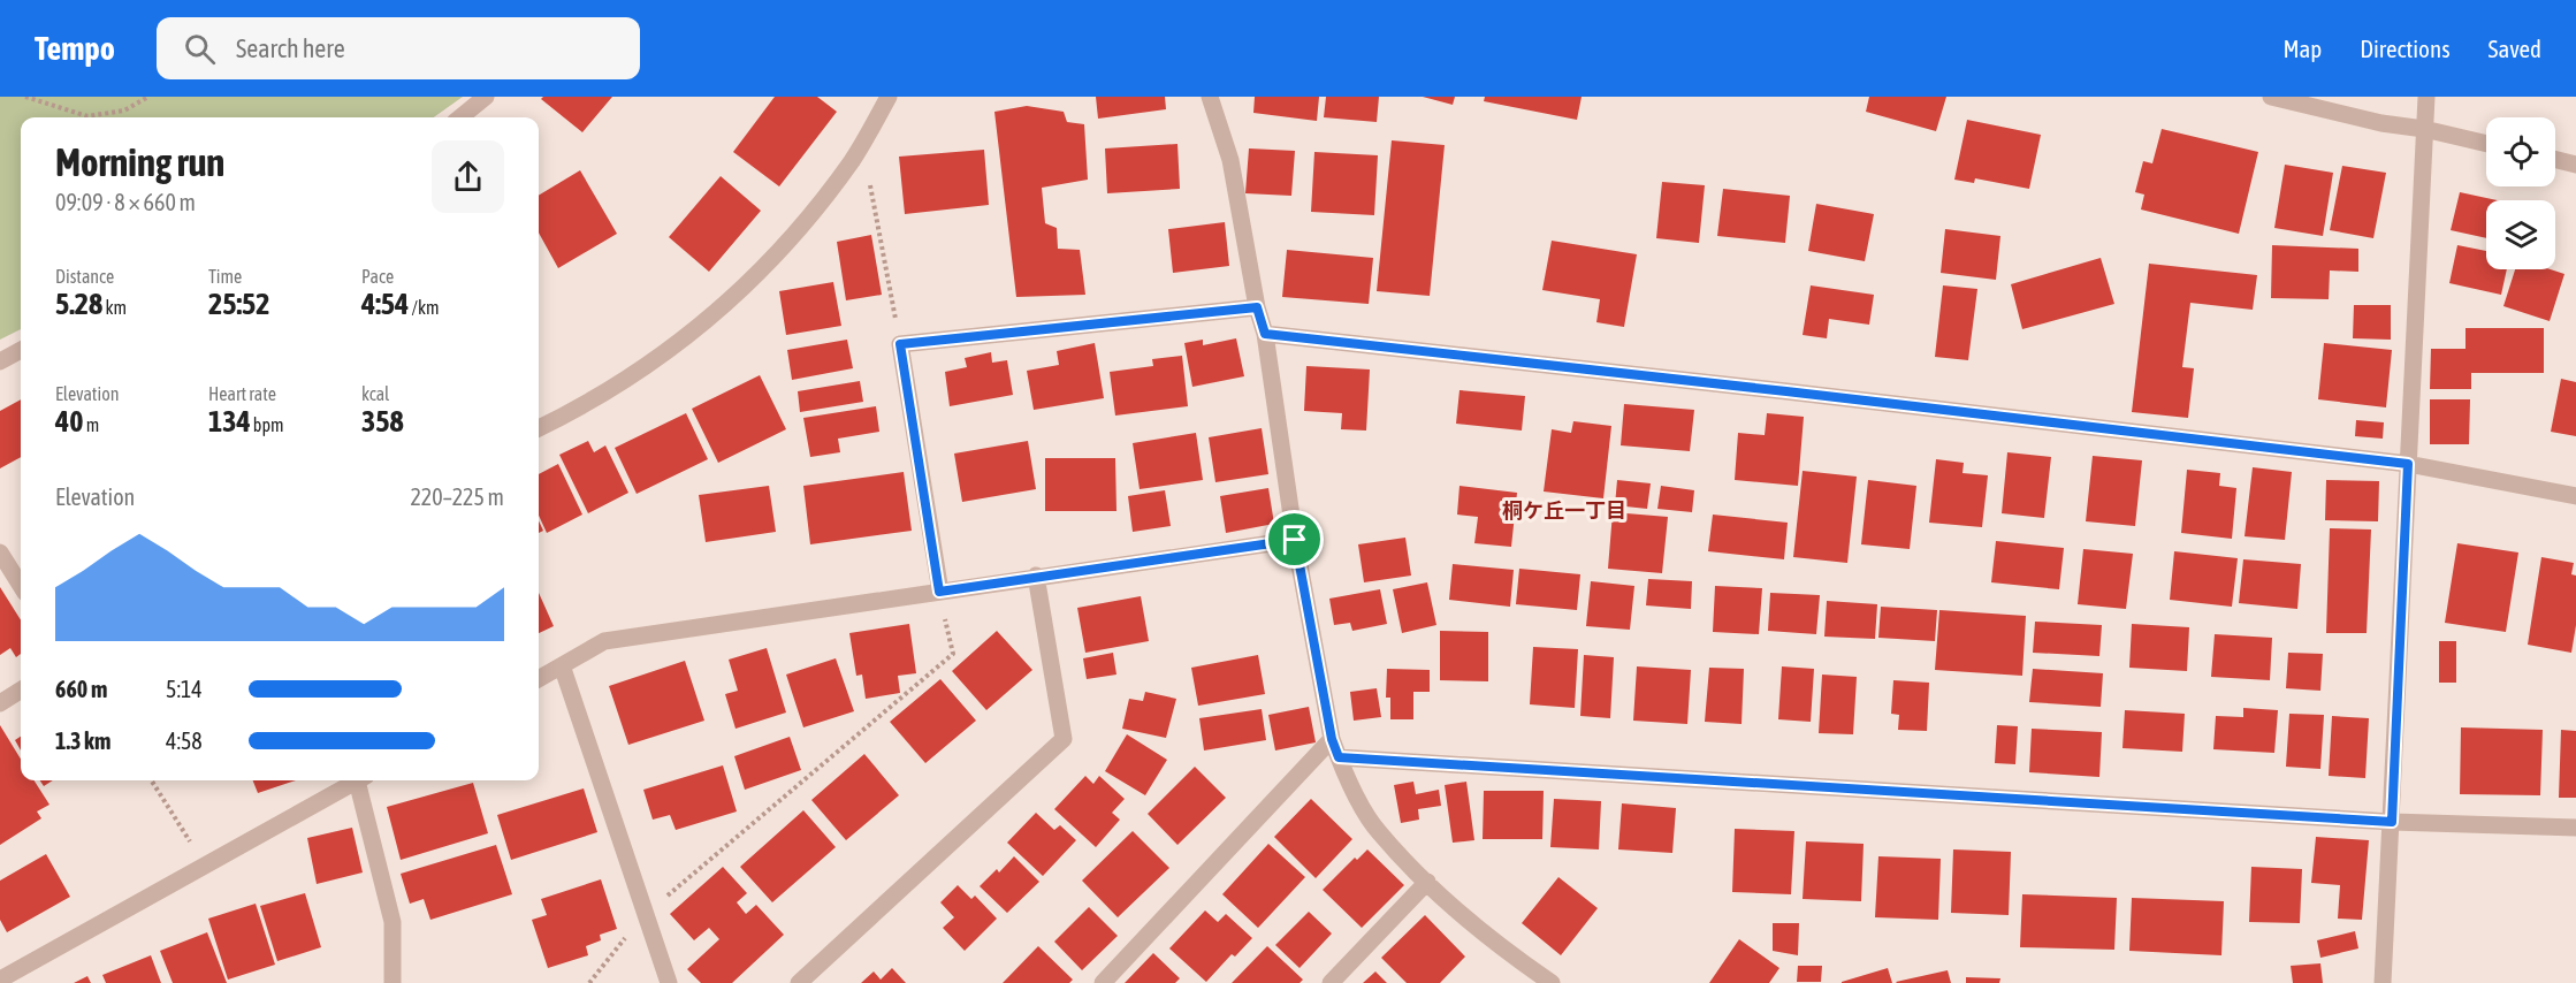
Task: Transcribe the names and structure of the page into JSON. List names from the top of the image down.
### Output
{
  "districts": ["桐ケ丘一丁目"],
  "page": {
    "header": "Tempo",
    "search": "Search here",
    "nav": ["Map", "Directions", "Saved"],
    "heading": ["Morning run", "09:09 · 8 × 660 m"],
    "stats": [
      ["Distance", "5.28 km"],
      ["Time", "25:52"],
      ["Pace", "4:54 /km"],
      ["Elevation", "40 m"],
      ["Heart rate", "134 bpm"],
      ["kcal", "358"]
    ],
    "chart": ["Elevation", "220–225 m"],
    "list": [
      {
        "name": "660 m",
        "note": "5:14"
      },
      {
        "name": "1.3 km",
        "note": "4:58"
      }
    ]
  }
}
